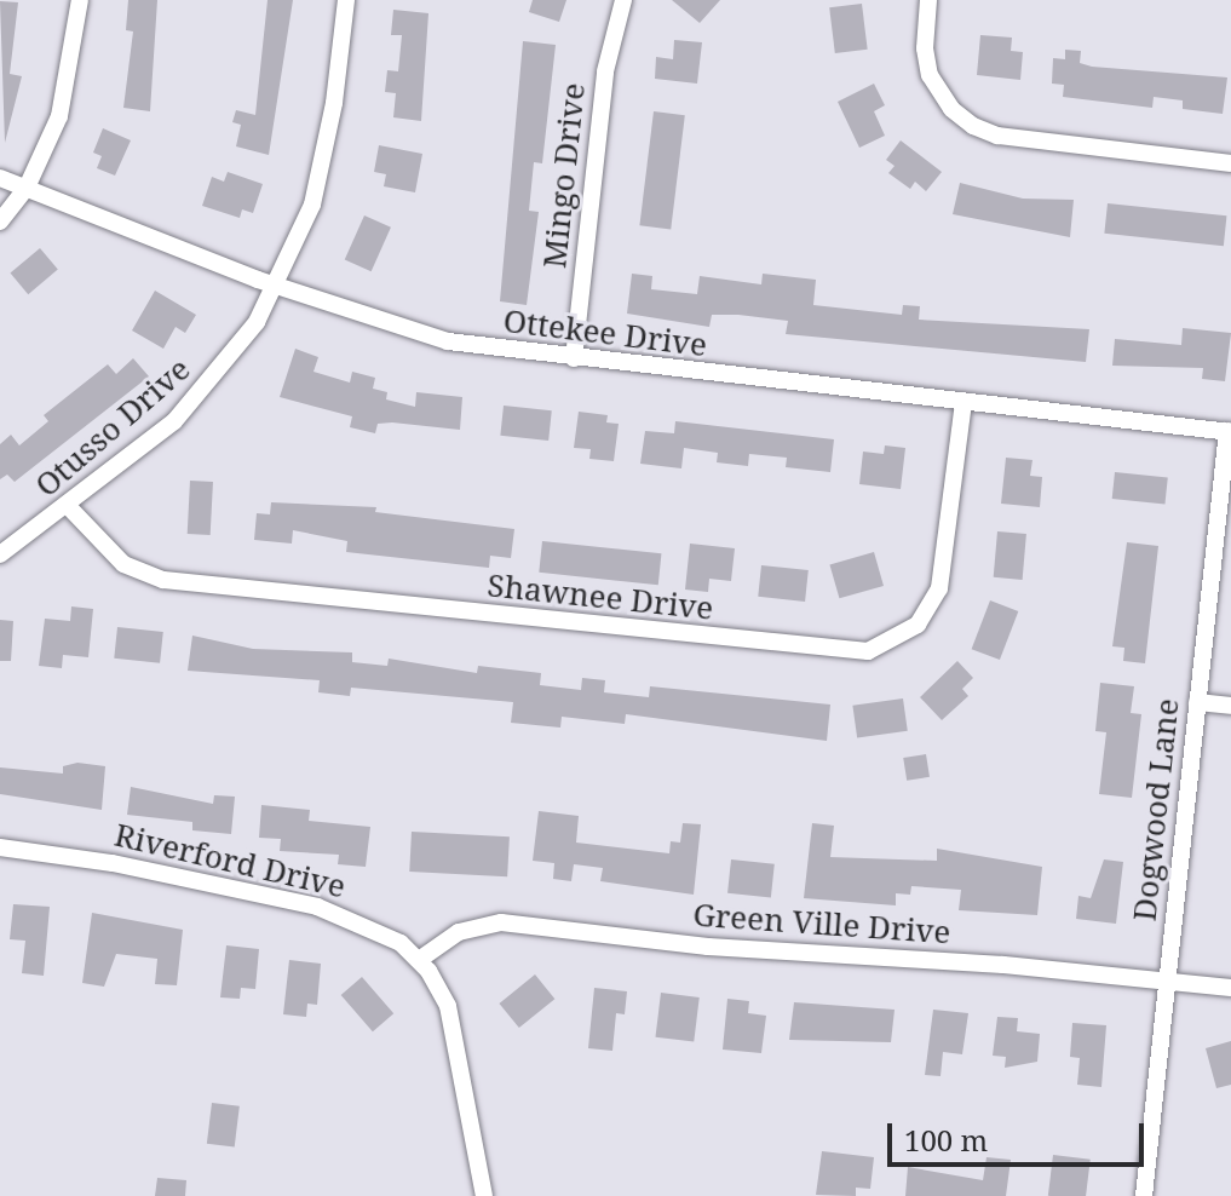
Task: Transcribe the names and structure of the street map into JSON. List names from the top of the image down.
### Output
{
  "streets": {
    "street": [
      "Mingo Drive",
      "Ottekee Drive",
      "Otusso Drive",
      "Shawnee Drive",
      "Dogwood Lane",
      "Riverford Drive",
      "Green Ville Drive"
    ]
  },
  "crossings": [
    ["Mingo Drive", "Ottekee Drive"],
    ["Ottekee Drive", "Otusso Drive"],
    ["Ottekee Drive", "Shawnee Drive"],
    ["Ottekee Drive", "Dogwood Lane"],
    ["Otusso Drive", "Shawnee Drive"],
    ["Dogwood Lane", "Green Ville Drive"],
    ["Riverford Drive", "Green Ville Drive"]
  ],
  "scale_bar": "100 m"
}
